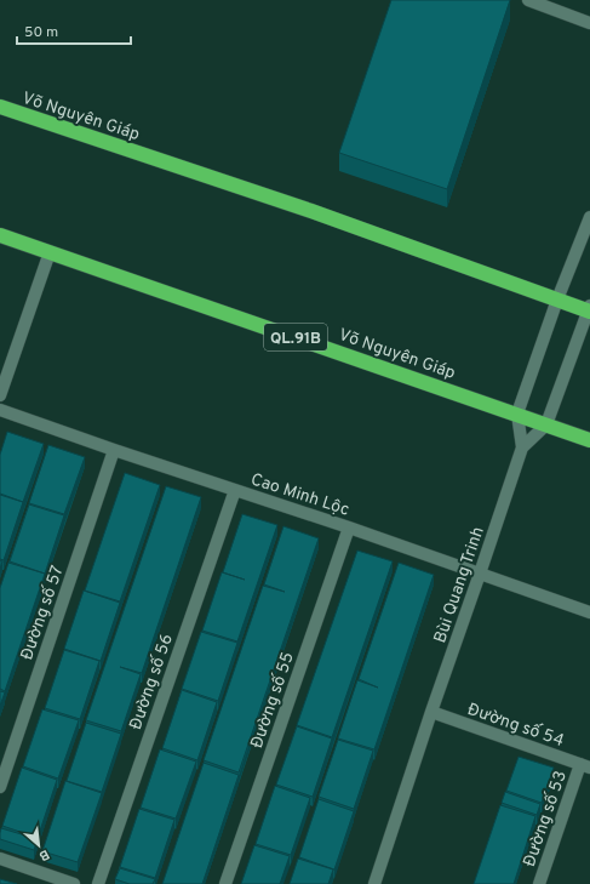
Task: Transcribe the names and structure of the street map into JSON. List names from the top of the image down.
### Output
{
  "streets": {
    "highway": ["Võ Nguyên Giáp", "QL.91B"],
    "street": [
      "Cao Minh Lộc",
      "Bùi Quang Trinh",
      "Đường số 57",
      "Đường số 56",
      "Đường số 55",
      "Đường số 54",
      "Đường số 53"
    ]
  },
  "crossings": [
    ["Võ Nguyên Giáp", "Bùi Quang Trinh"],
    ["Cao Minh Lộc", "Bùi Quang Trinh"],
    ["Cao Minh Lộc", "Đường số 57"],
    ["Cao Minh Lộc", "Đường số 56"],
    ["Cao Minh Lộc", "Đường số 55"],
    ["Bùi Quang Trinh", "Đường số 54"],
    ["Đường số 54", "Đường số 53"]
  ],
  "scale_bar": "50 m",
  "north": "bottom right"
}
